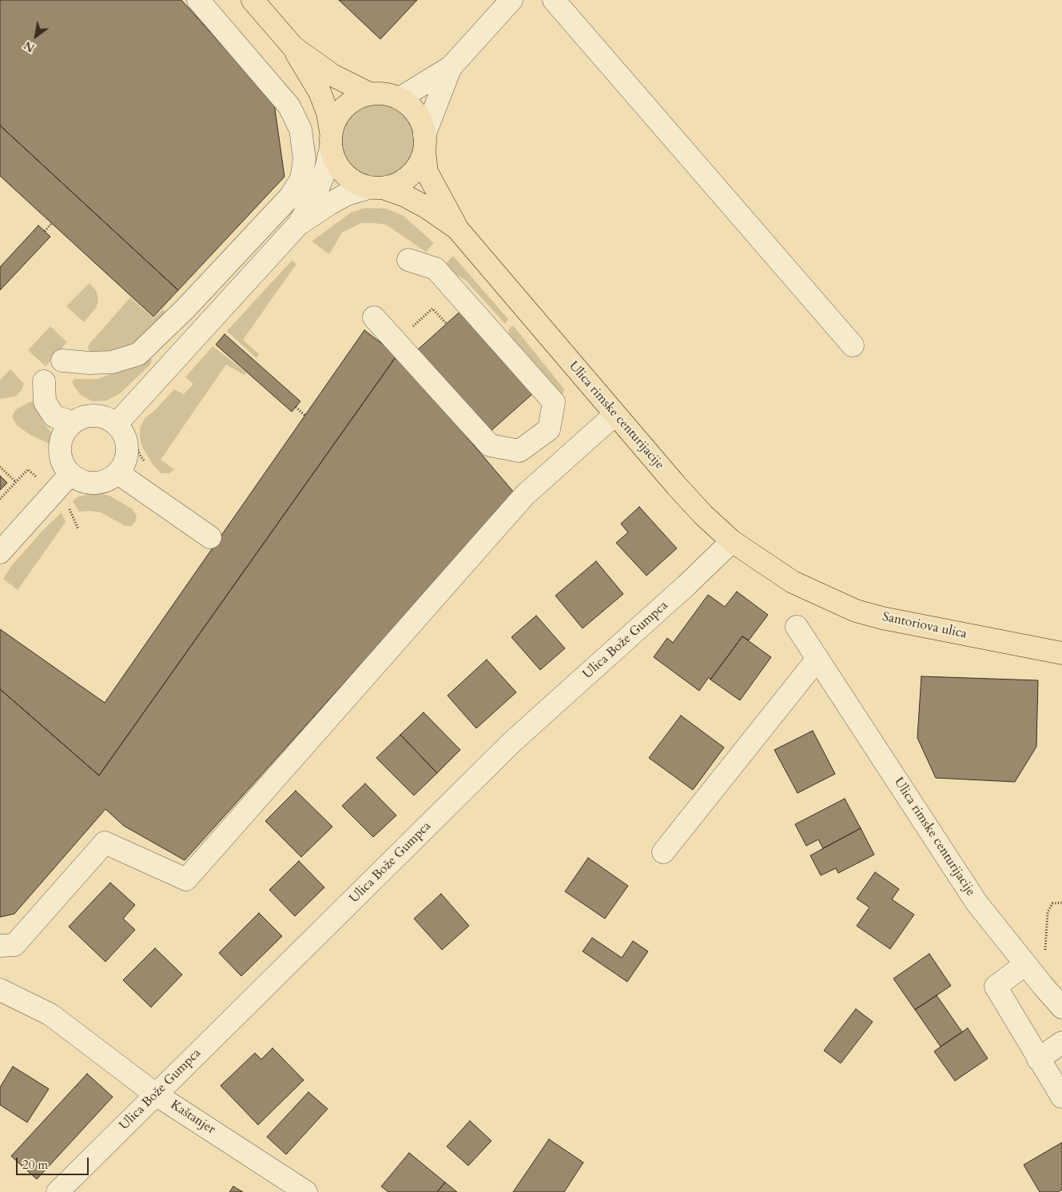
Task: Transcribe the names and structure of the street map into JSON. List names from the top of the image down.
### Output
{
  "streets": {
    "main road": ["Ulica rimske centurijacije", "Santoriova ulica"],
    "street": ["Ulica Bože Gumpca", "Kaštanjer"]
  },
  "crossings": [
    ["Ulica rimske centurijacije", "Santoriova ulica"],
    ["Ulica rimske centurijacije", "Ulica Bože Gumpca"],
    ["Ulica Bože Gumpca", "Kaštanjer"]
  ],
  "scale_bar": "20 m",
  "north": "bottom left"
}
